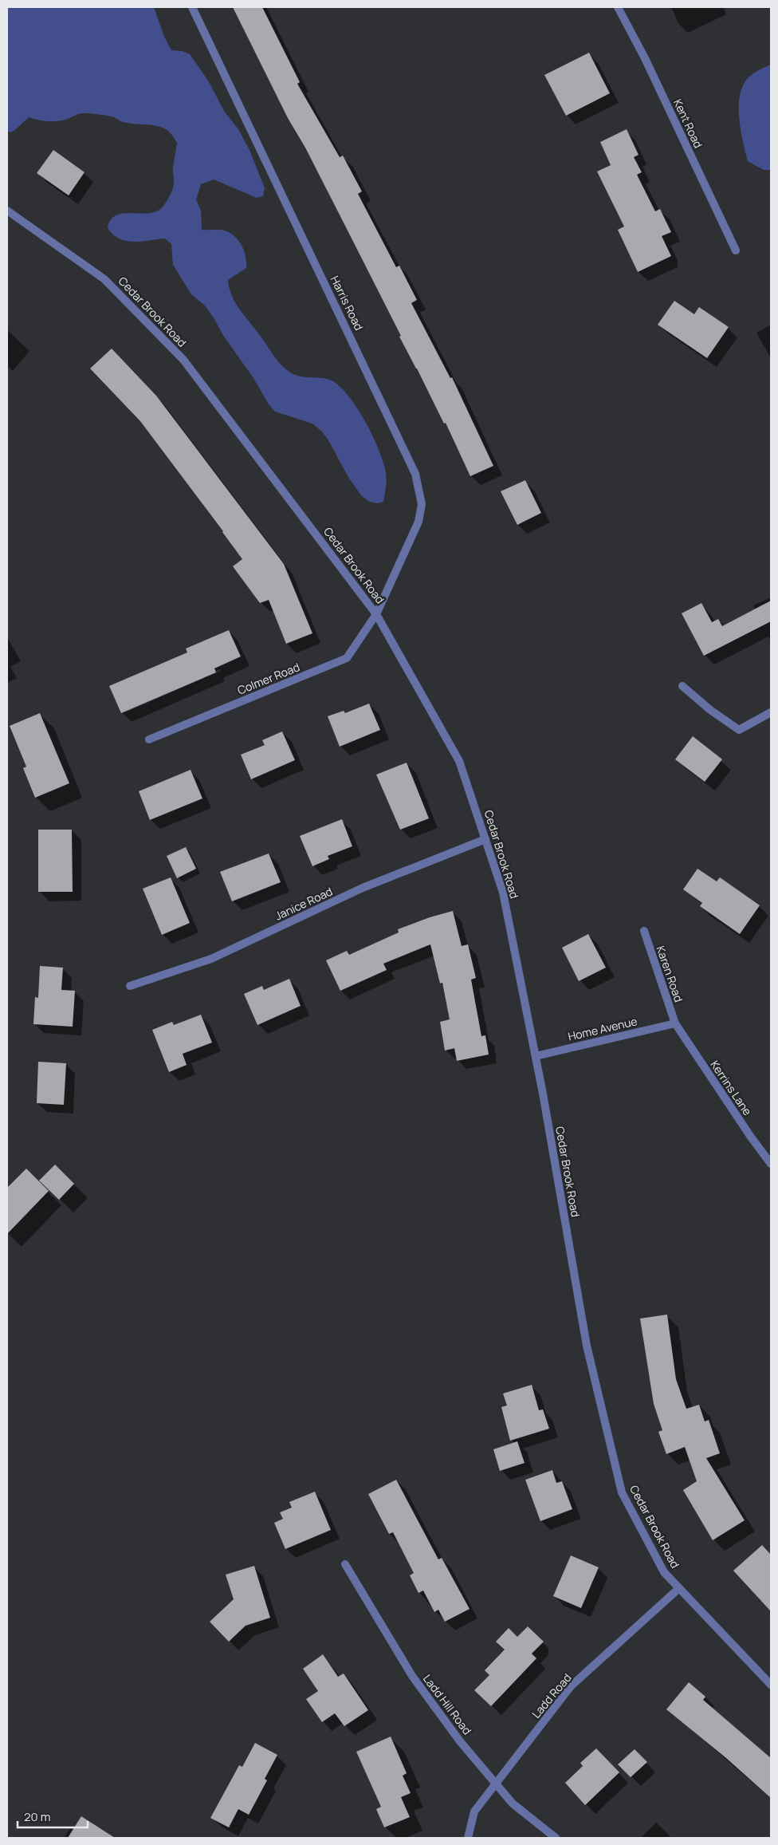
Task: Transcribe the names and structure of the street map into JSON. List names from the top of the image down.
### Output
{
  "streets": {
    "street": [
      "Kent Road",
      "Harris Road",
      "Cedar Brook Road",
      "Colmer Road",
      "Janice Road",
      "Karen Road",
      "Home Avenue",
      "Kerrins Lane",
      "Ladd Road",
      "Ladd Hill Road"
    ]
  },
  "crossings": [
    ["Harris Road", "Cedar Brook Road"],
    ["Harris Road", "Colmer Road"],
    ["Cedar Brook Road", "Colmer Road"],
    ["Cedar Brook Road", "Janice Road"],
    ["Cedar Brook Road", "Home Avenue"],
    ["Cedar Brook Road", "Ladd Road"],
    ["Karen Road", "Home Avenue"],
    ["Karen Road", "Kerrins Lane"],
    ["Home Avenue", "Kerrins Lane"],
    ["Ladd Road", "Ladd Hill Road"]
  ],
  "scale_bar": "20 m"
}
